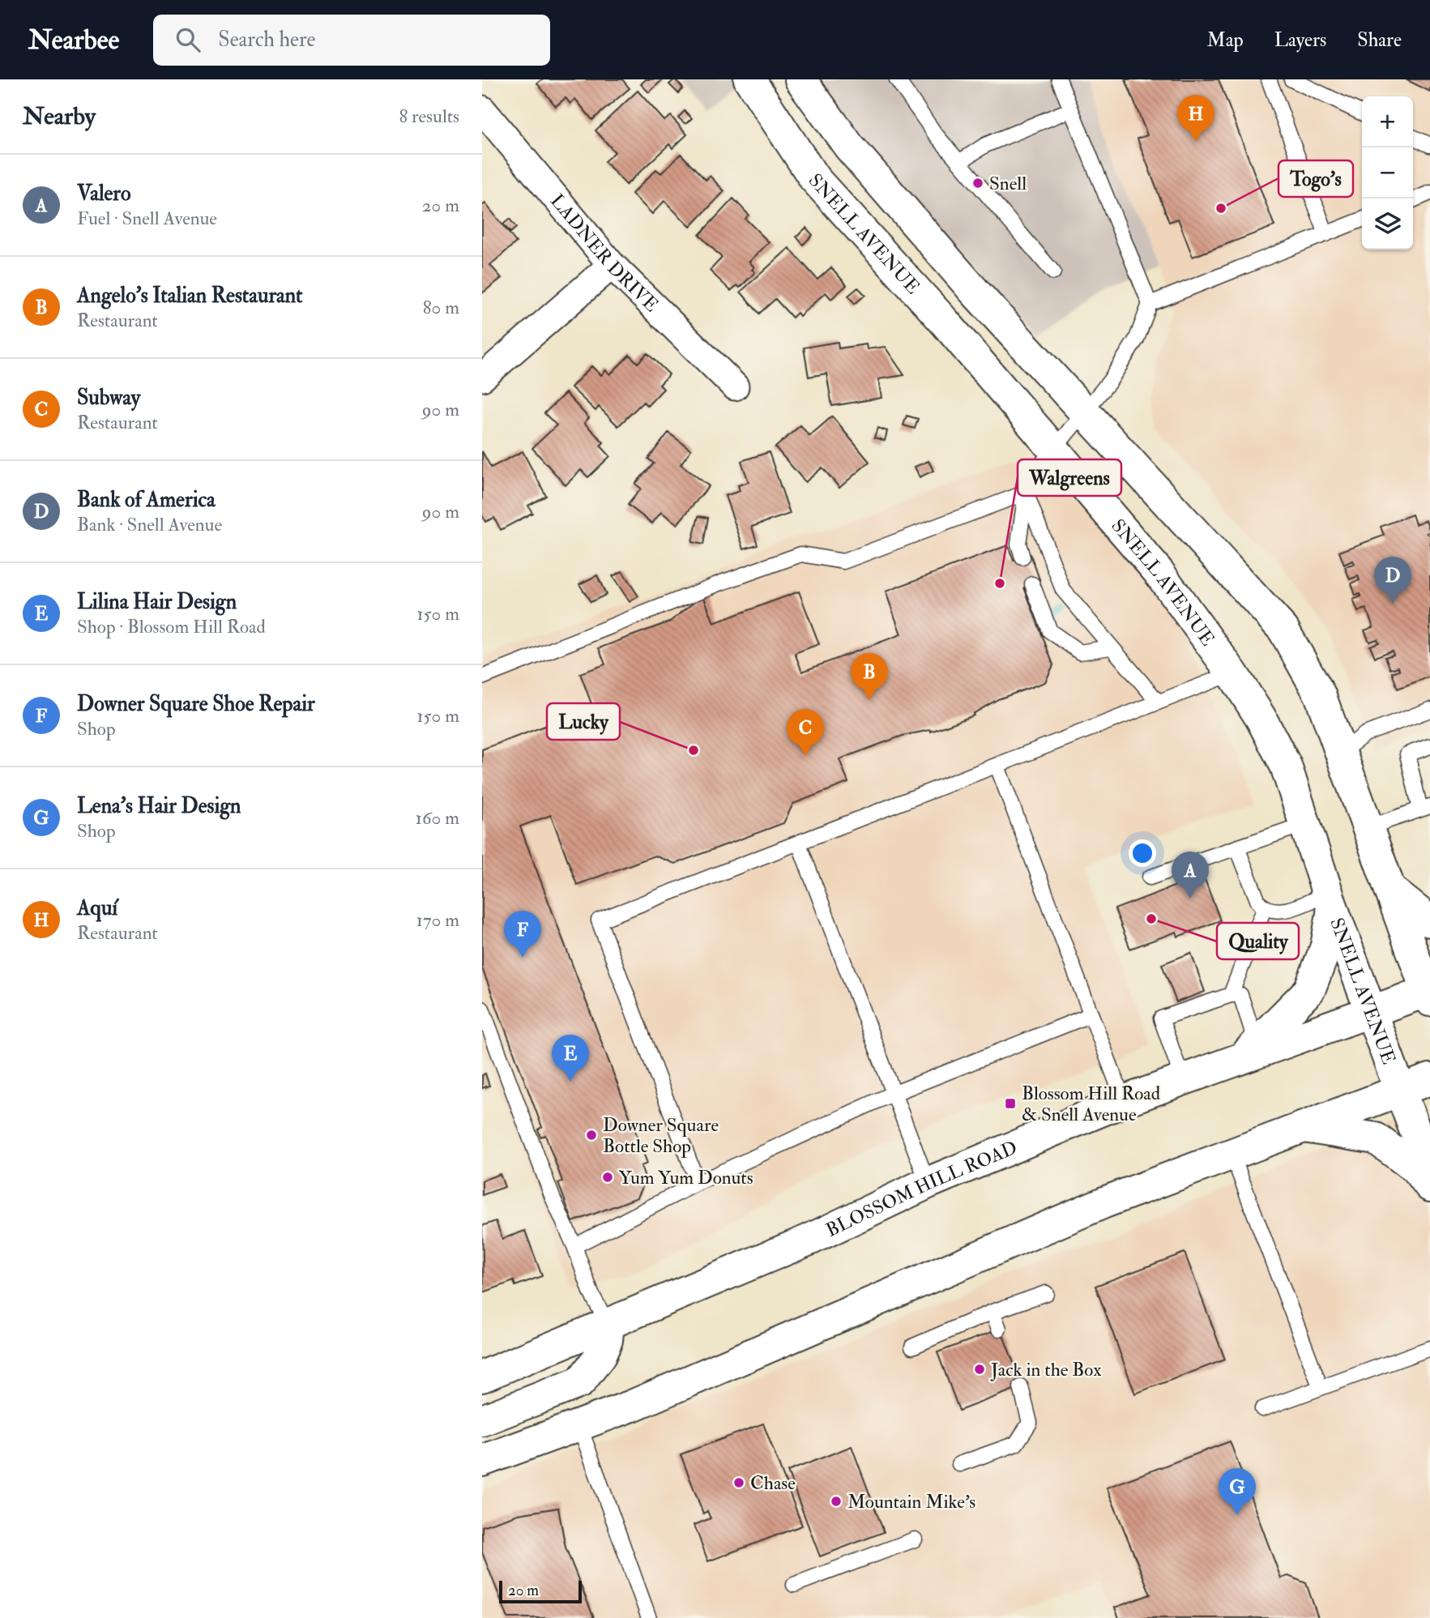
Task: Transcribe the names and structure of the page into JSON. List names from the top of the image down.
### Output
{
  "streets": {
    "main road": ["SNELL AVENUE", "BLOSSOM HILL ROAD"],
    "street": ["LADNER DRIVE"]
  },
  "crossings": [
    ["SNELL AVENUE", "BLOSSOM HILL ROAD"]
  ],
  "places": {
    "other": [
      "Snell",
      "Togo's",
      "Walgreens",
      "Lucky",
      "Quality",
      "Downer Square Bottle Shop",
      "Yum Yum Donuts",
      "Jack in the Box",
      "Chase",
      "Mountain Mike's"
    ],
    "transit": ["Blossom Hill Road & Snell Avenue"]
  },
  "scale_bar": "20 m",
  "page": {
    "header": "Nearbee",
    "search": "Search here",
    "nav": ["Map", "Layers", "Share"],
    "heading": ["Nearby", "8 results"],
    "pins": [
      "H",
      "D",
      "B",
      "C",
      "A",
      "F",
      "E",
      "G"
    ],
    "map_buttons": ["+", "−"],
    "list": [
      {
        "mark": "A",
        "name": "Valero",
        "note": "Fuel · Snell Avenue",
        "value": "20 m"
      },
      {
        "mark": "B",
        "name": "Angelo’s Italian Restaurant",
        "note": "Restaurant",
        "value": "80 m"
      },
      {
        "mark": "C",
        "name": "Subway",
        "note": "Restaurant",
        "value": "90 m"
      },
      {
        "mark": "D",
        "name": "Bank of America",
        "note": "Bank · Snell Avenue",
        "value": "90 m"
      },
      {
        "mark": "E",
        "name": "Lilina Hair Design",
        "note": "Shop · Blossom Hill Road",
        "value": "150 m"
      },
      {
        "mark": "F",
        "name": "Downer Square Shoe Repair",
        "note": "Shop",
        "value": "150 m"
      },
      {
        "mark": "G",
        "name": "Lena’s Hair Design",
        "note": "Shop",
        "value": "160 m"
      },
      {
        "mark": "H",
        "name": "Aquí",
        "note": "Restaurant",
        "value": "170 m"
      }
    ],
    "scale": "20 m"
  }
}
